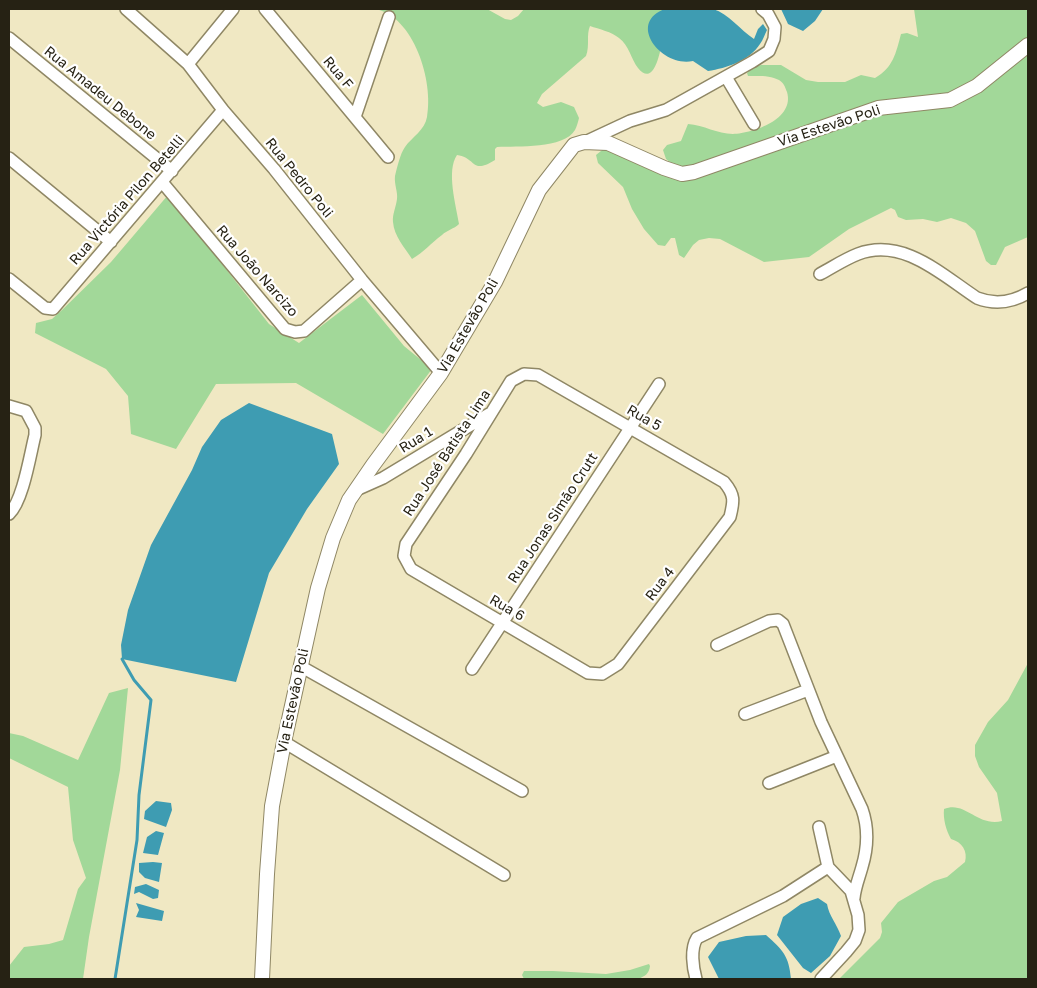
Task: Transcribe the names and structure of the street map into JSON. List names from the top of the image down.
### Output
{
  "streets": {
    "main road": ["Via Estevão Poli"],
    "street": [
      "Rua F",
      "Rua Amadeu Debone",
      "Rua Pedro Poli",
      "Rua Victória Pilon Betelli",
      "Rua João Narcizo",
      "Rua 5",
      "Rua 1",
      "Rua José Batista Lima",
      "Rua Jonas Simão Crutt",
      "Rua 4",
      "Rua 6"
    ]
  },
  "crossings": [
    ["Rua Amadeu Debone", "Rua Victória Pilon Betelli"],
    ["Via Estevão Poli", "Rua Pedro Poli"],
    ["Via Estevão Poli", "Rua 1"],
    ["Rua Pedro Poli", "Rua Victória Pilon Betelli"],
    ["Rua Pedro Poli", "Rua João Narcizo"],
    ["Rua Victória Pilon Betelli", "Rua João Narcizo"],
    ["Rua 5", "Rua José Batista Lima"],
    ["Rua 5", "Rua Jonas Simão Crutt"],
    ["Rua 5", "Rua 4"],
    ["Rua 1", "Rua José Batista Lima"],
    ["Rua José Batista Lima", "Rua 6"],
    ["Rua Jonas Simão Crutt", "Rua 6"],
    ["Rua 4", "Rua 6"]
  ]
}
